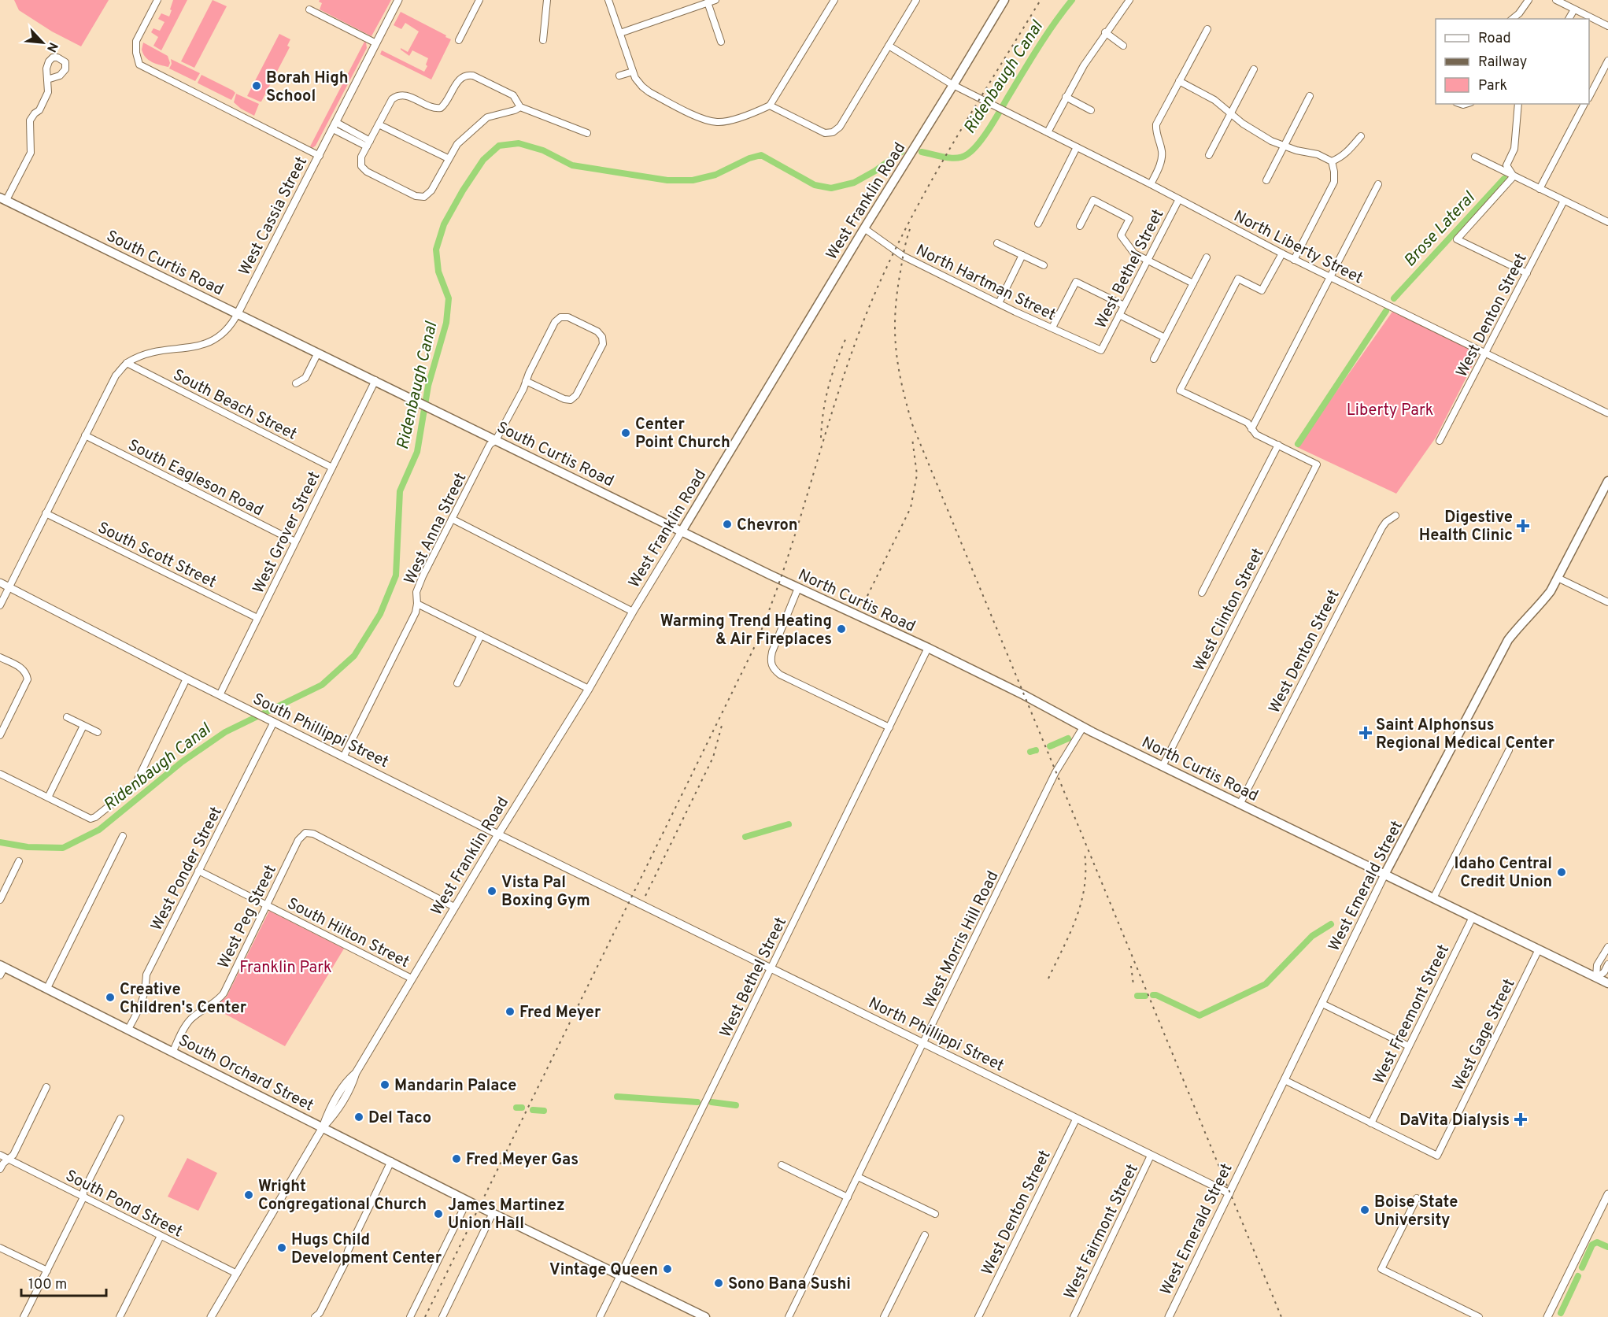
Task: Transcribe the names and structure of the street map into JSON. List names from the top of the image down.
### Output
{
  "streets": {
    "main road": [
      "West Franklin Road",
      "South Curtis Road",
      "North Curtis Road",
      "West Emerald Street",
      "South Orchard Street"
    ],
    "street": [
      "West Cassia Street",
      "North Liberty Street",
      "West Bethel Street",
      "North Hartman Street",
      "West Denton Street",
      "South Beach Street",
      "South Eagleson Road",
      "West Anna Street",
      "West Grover Street",
      "South Scott Street",
      "West Clinton Street",
      "South Phillippi Street",
      "West Ponder Street",
      "West Peg Street",
      "South Hilton Street",
      "West Morris Hill Road",
      "West Freemont Street",
      "North Phillippi Street",
      "West Gage Street",
      "South Pond Street",
      "West Fairmont Street"
    ]
  },
  "crossings": [
    ["West Franklin Road", "North Liberty Street"],
    ["West Franklin Road", "South Curtis Road"],
    ["West Franklin Road", "North Hartman Street"],
    ["West Franklin Road", "South Phillippi Street"],
    ["West Franklin Road", "West Peg Street"],
    ["West Franklin Road", "South Hilton Street"],
    ["West Franklin Road", "South Orchard Street"],
    ["West Franklin Road", "South Pond Street"],
    ["West Cassia Street", "South Curtis Road"],
    ["West Cassia Street", "South Beach Street"],
    ["West Cassia Street", "South Eagleson Road"],
    ["West Cassia Street", "South Scott Street"],
    ["West Cassia Street", "South Phillippi Street"],
    ["North Liberty Street", "West Bethel Street"],
    ["North Liberty Street", "West Denton Street"],
    ["South Curtis Road", "West Anna Street"],
    ["South Curtis Road", "West Grover Street"],
    ["South Curtis Road", "North Curtis Road"],
    ["West Bethel Street", "North Hartman Street"],
    ["West Bethel Street", "North Curtis Road"],
    ["West Bethel Street", "North Phillippi Street"],
    ["West Bethel Street", "South Orchard Street"],
    ["West Denton Street", "North Curtis Road"],
    ["West Denton Street", "North Phillippi Street"],
    ["South Beach Street", "West Grover Street"],
    ["South Eagleson Road", "West Grover Street"],
    ["West Anna Street", "South Phillippi Street"],
    ["West Grover Street", "South Scott Street"],
    ["West Grover Street", "South Phillippi Street"],
    ["North Curtis Road", "West Clinton Street"],
    ["North Curtis Road", "West Emerald Street"],
    ["North Curtis Road", "West Morris Hill Road"],
    ["North Curtis Road", "West Freemont Street"],
    ["North Curtis Road", "West Gage Street"],
    ["South Phillippi Street", "West Ponder Street"],
    ["South Phillippi Street", "North Phillippi Street"],
    ["West Ponder Street", "South Hilton Street"],
    ["West Ponder Street", "South Orchard Street"],
    ["West Emerald Street", "North Phillippi Street"],
    ["West Peg Street", "South Hilton Street"],
    ["West Peg Street", "South Orchard Street"],
    ["West Morris Hill Road", "North Phillippi Street"],
    ["West Freemont Street", "West Gage Street"],
    ["North Phillippi Street", "West Fairmont Street"]
  ],
  "water": ["Ridenbaugh Canal", "Brose Lateral"],
  "parks": ["Liberty Park", "Franklin Park"],
  "places": {
    "other": [
      "Borah High School",
      "Center Point Church",
      "Chevron",
      "Warming Trend Heating & Air Fireplaces",
      "Idaho Central Credit Union",
      "Vista Pal Boxing Gym",
      "Creative Children's Center",
      "Fred Meyer",
      "Mandarin Palace",
      "Del Taco",
      "Fred Meyer Gas",
      "Wright Congregational Church",
      "Boise State University",
      "James Martinez Union Hall",
      "Hugs Child Development Center",
      "Vintage Queen",
      "Sono Bana Sushi"
    ],
    "health": ["Digestive Health Clinic", "Saint Alphonsus Regional Medical Center", "DaVita Dialysis"]
  },
  "legend": ["Road", "Railway", "Park"],
  "scale_bar": "100 m",
  "north": "bottom right"
}
